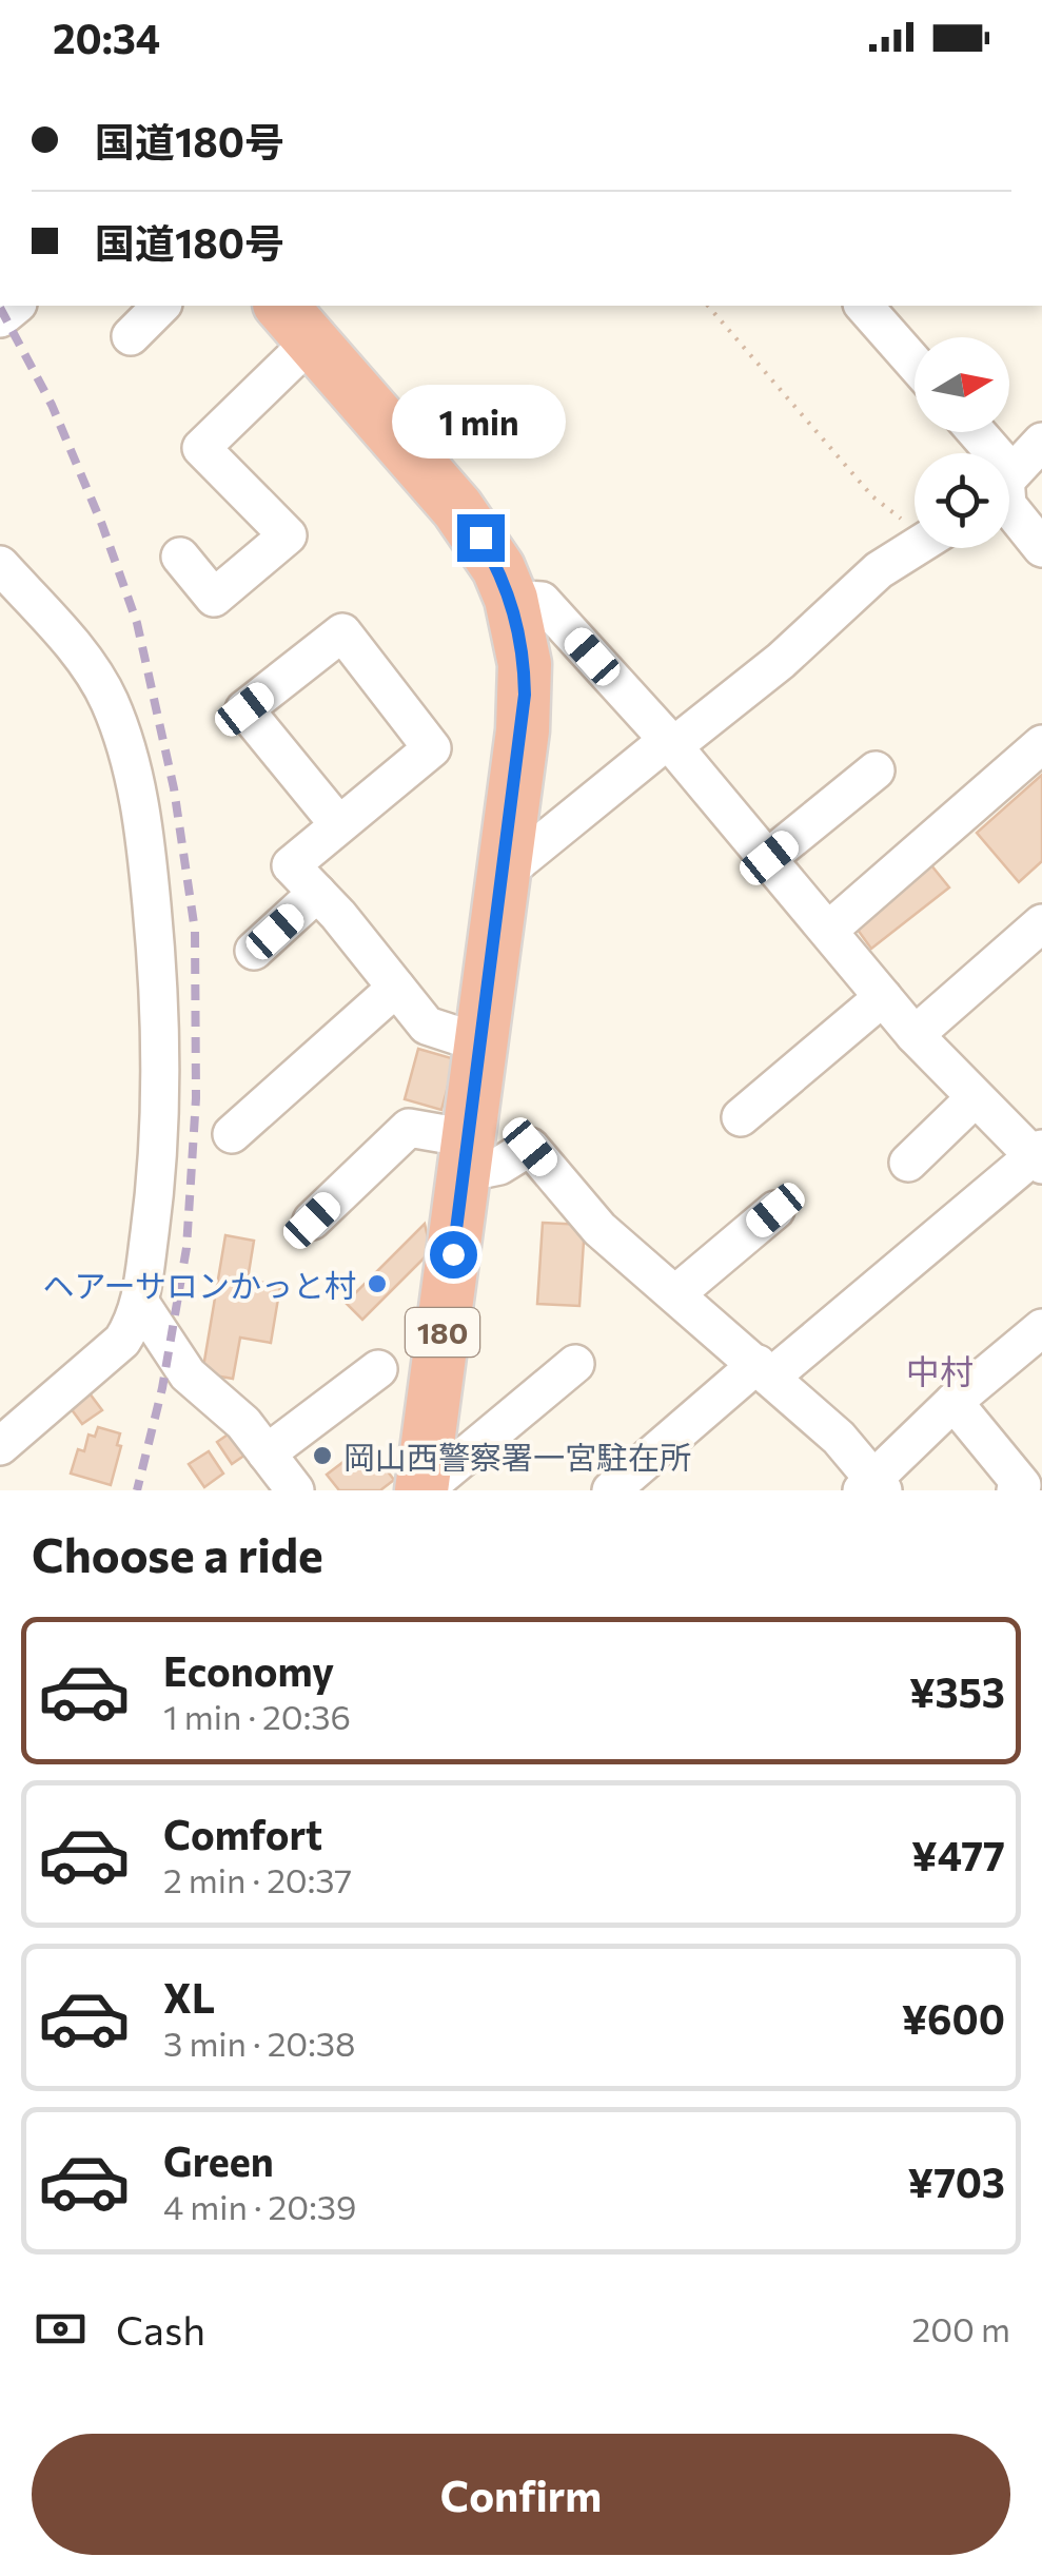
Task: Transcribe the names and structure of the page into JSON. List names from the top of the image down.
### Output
{
  "streets": {
    "highway": ["180"]
  },
  "districts": ["中村"],
  "places": ["ヘアーサロンかっと村", "岡山西警察署一宮駐在所"],
  "north": "right",
  "page": {
    "status": "20:34",
    "banner": ["国道180号", "国道180号"],
    "bubble": "1 min",
    "heading": "Choose a ride",
    "list": [
      {
        "name": "Economy",
        "note": "1 min · 20:36",
        "value": "¥353"
      },
      {
        "name": "Comfort",
        "note": "2 min · 20:37",
        "value": "¥477"
      },
      {
        "name": "XL",
        "note": "3 min · 20:38",
        "value": "¥600"
      },
      {
        "name": "Green",
        "note": "4 min · 20:39",
        "value": "¥703"
      }
    ],
    "pay": ["Cash", "200 m"],
    "buttons": "Confirm"
  }
}
